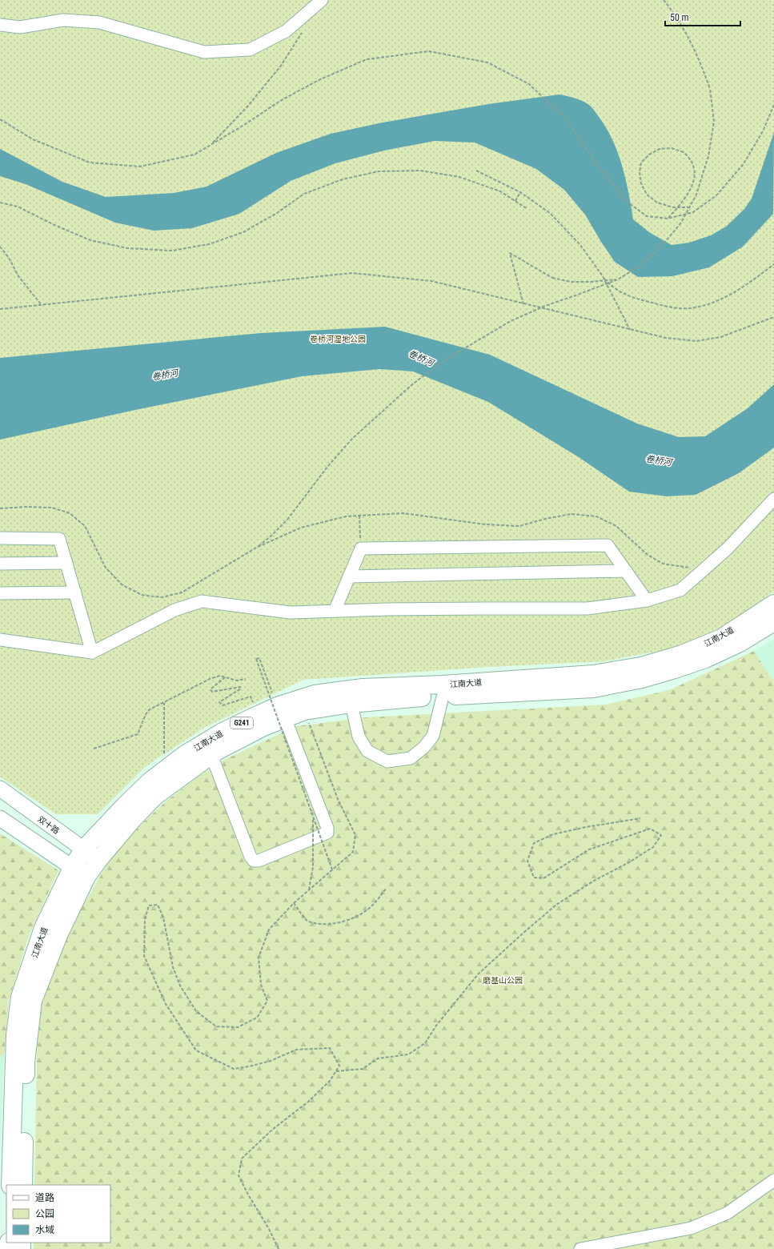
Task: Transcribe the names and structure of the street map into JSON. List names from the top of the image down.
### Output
{
  "streets": {
    "highway": ["江南大道", "G241"],
    "main road": ["双十路"]
  },
  "crossings": [
    ["江南大道", "双十路"]
  ],
  "water": ["卷桥河"],
  "parks": ["卷桥河湿地公园", "磨基山公园"],
  "legend": ["道路", "公园", "水域"],
  "scale_bar": "50 m"
}
